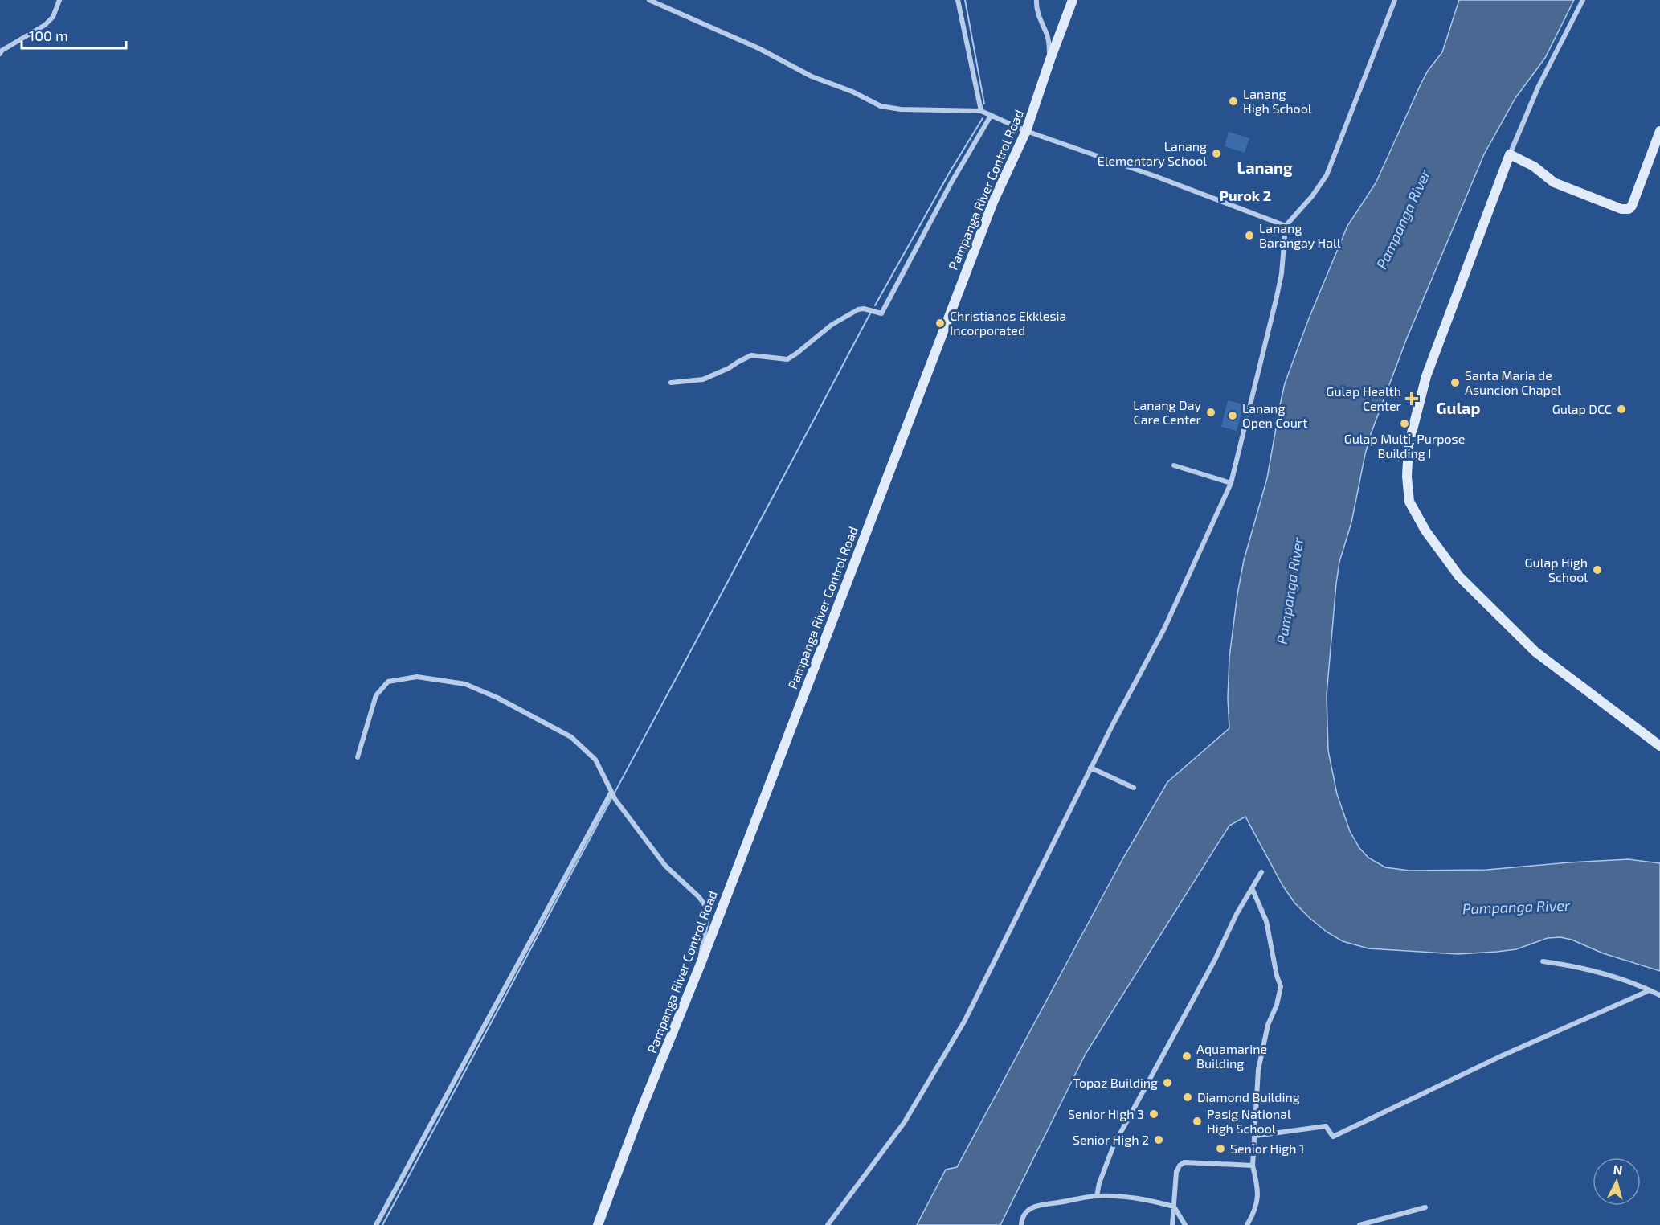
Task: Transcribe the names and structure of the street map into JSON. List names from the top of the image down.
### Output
{
  "streets": {
    "main road": ["Pampanga River Control Road"]
  },
  "districts": ["Lanang", "Purok 2", "Gulap"],
  "water": ["Pampanga River"],
  "places": {
    "other": [
      "Lanang High School",
      "Lanang Elementary School",
      "Lanang Barangay Hall",
      "Christianos Ekklesia Incorporated",
      "Santa Maria de Asuncion Chapel",
      "Gulap DCC",
      "Lanang Day Care Center",
      "Lanang Open Court",
      "Gulap Multi-Purpose Building I",
      "Gulap High School",
      "Aquamarine Building",
      "Topaz Building",
      "Diamond Building",
      "Senior High 3",
      "Pasig National High School",
      "Senior High 2",
      "Senior High 1"
    ],
    "health": ["Gulap Health Center"]
  },
  "scale_bar": "100 m",
  "north": "top"
}
